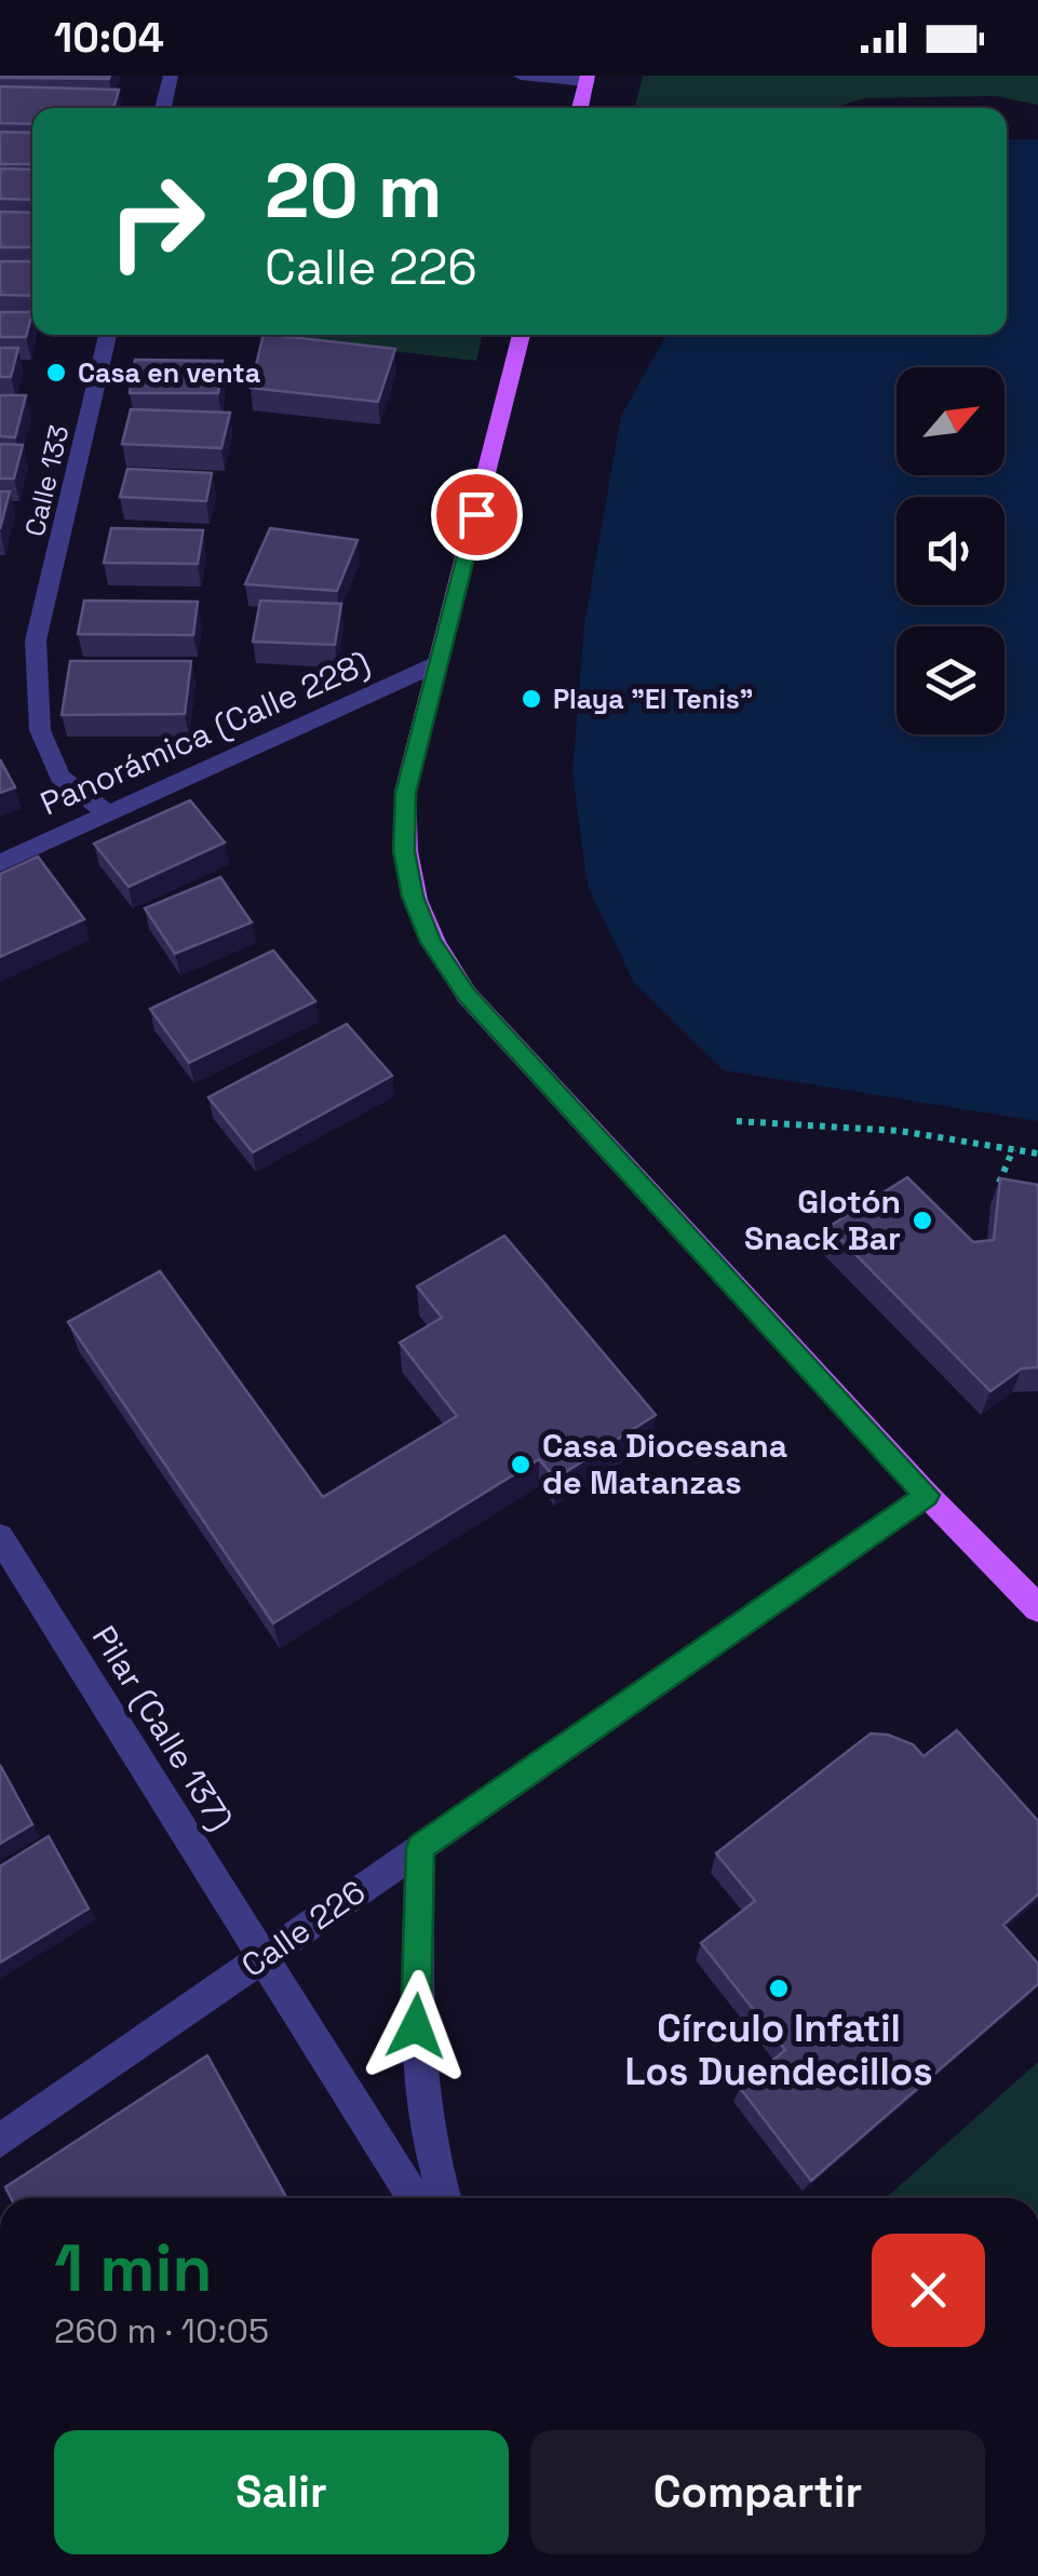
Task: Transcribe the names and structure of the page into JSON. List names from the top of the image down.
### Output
{
  "streets": {
    "street": [
      "Calle 133",
      "Panorámica (Calle 228)",
      "Pilar (Calle 137)",
      "Calle 226"
    ]
  },
  "crossings": [
    ["Calle 133", "Panorámica (Calle 228)"],
    ["Pilar (Calle 137)", "Calle 226"]
  ],
  "places": [
    "Casa en venta",
    "Playa \"El Tenis\"",
    "Glotón Snack Bar",
    "Casa Diocesana de Matanzas",
    "Círculo Infatil Los Duendecillos"
  ],
  "north": "top right",
  "page": {
    "status": "10:04",
    "turn": ["20 m", "Calle 226"],
    "heading": ["1 min", "260 m · 10:05"],
    "buttons": ["Salir", "Compartir"]
  }
}
